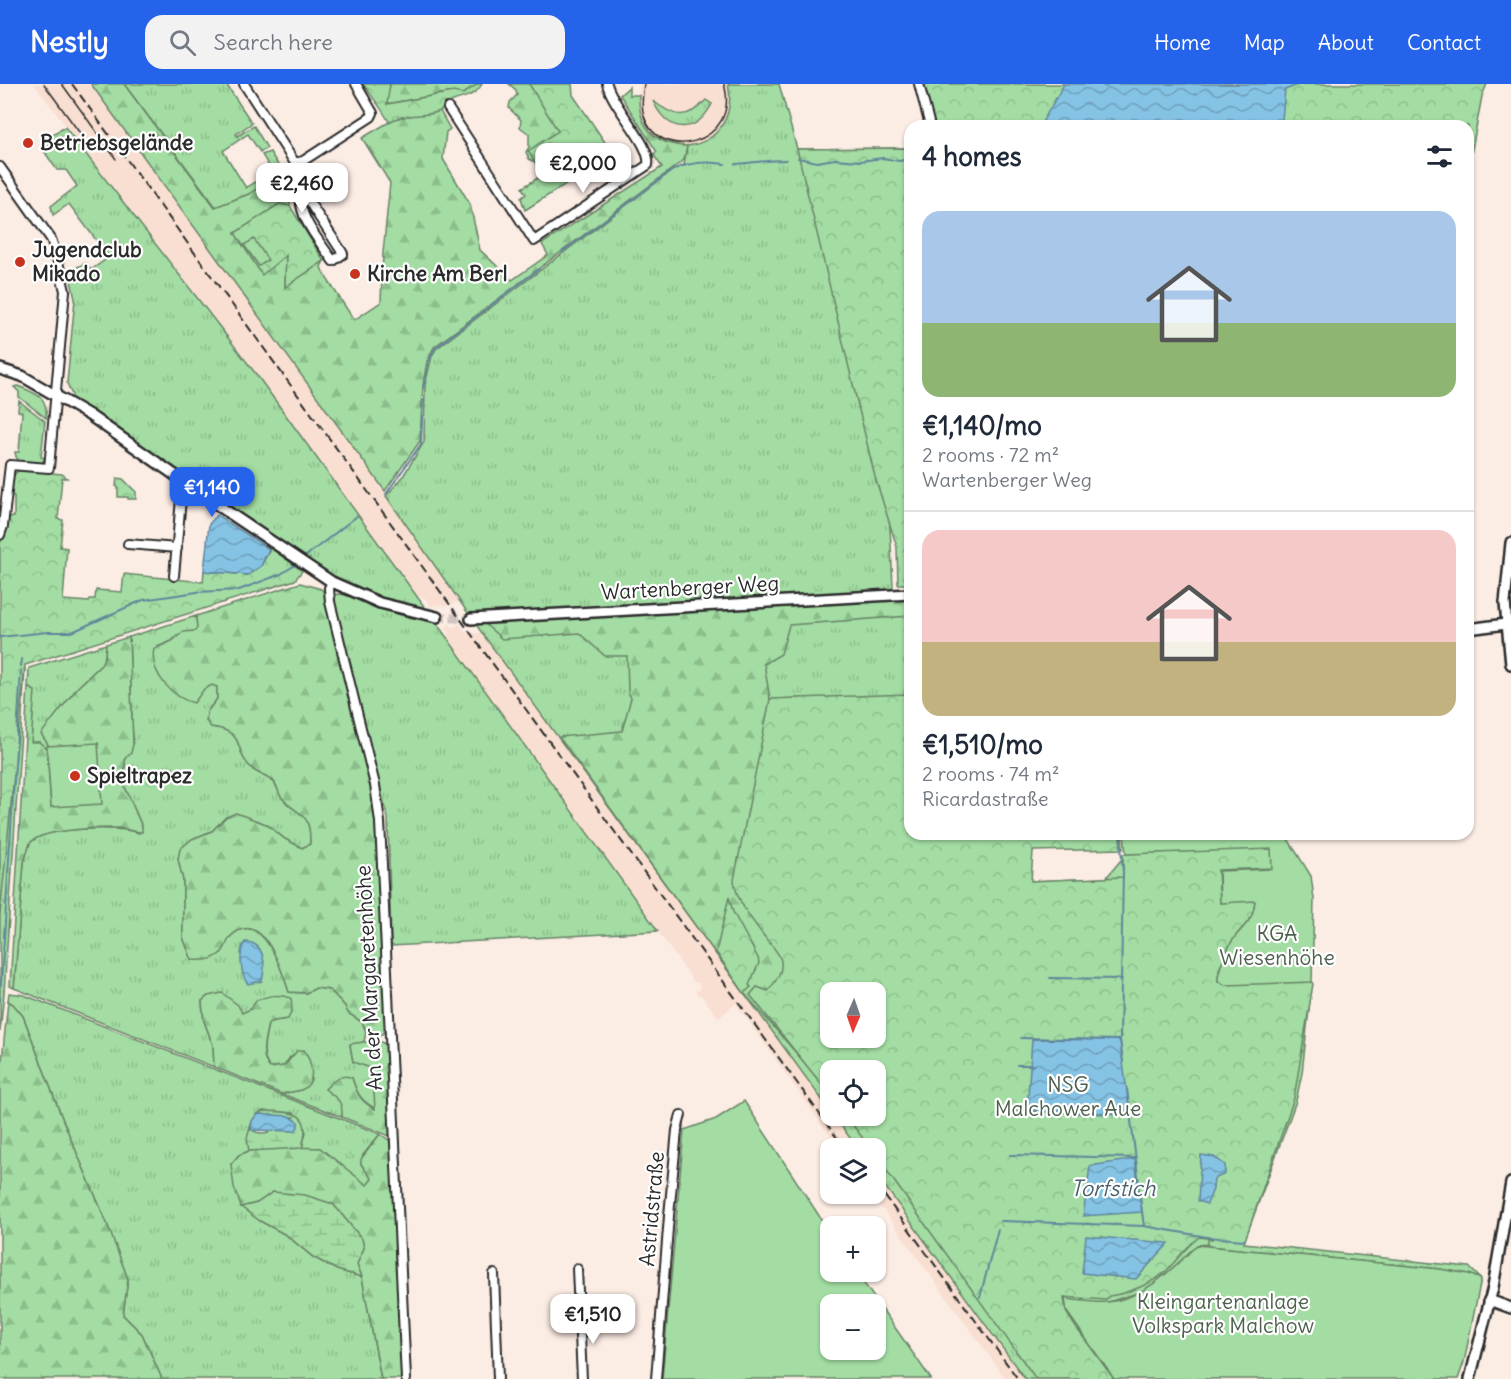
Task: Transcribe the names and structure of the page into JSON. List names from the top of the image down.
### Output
{
  "streets": {
    "main road": ["Wartenberger Weg"],
    "street": ["An der Margaretenhöhe", "Astridstraße"]
  },
  "water": ["Torfstich"],
  "parks": ["KGA Wiesenhöhe", "NSG Malchower Aue", "Kleingartenanlage Volkspark Malchow"],
  "places": [
    "Betriebsgelände",
    "Jugendclub Mikado",
    "Kirche Am Berl",
    "Spieltrapez"
  ],
  "north": "bottom",
  "page": {
    "header": "Nestly",
    "search": "Search here",
    "nav": [
      "Home",
      "Map",
      "About",
      "Contact"
    ],
    "heading": "4 homes",
    "price": [
      "€2,000",
      "€2,460",
      "€1,140",
      "€1,510"
    ],
    "list": [
      {
        "name": "€1,140/mo",
        "note": "2 rooms · 72 m² · Wartenberger Weg"
      },
      {
        "name": "€1,510/mo",
        "note": "2 rooms · 74 m² · Ricardastraße"
      }
    ],
    "map_buttons": ["+", "−"]
  }
}
